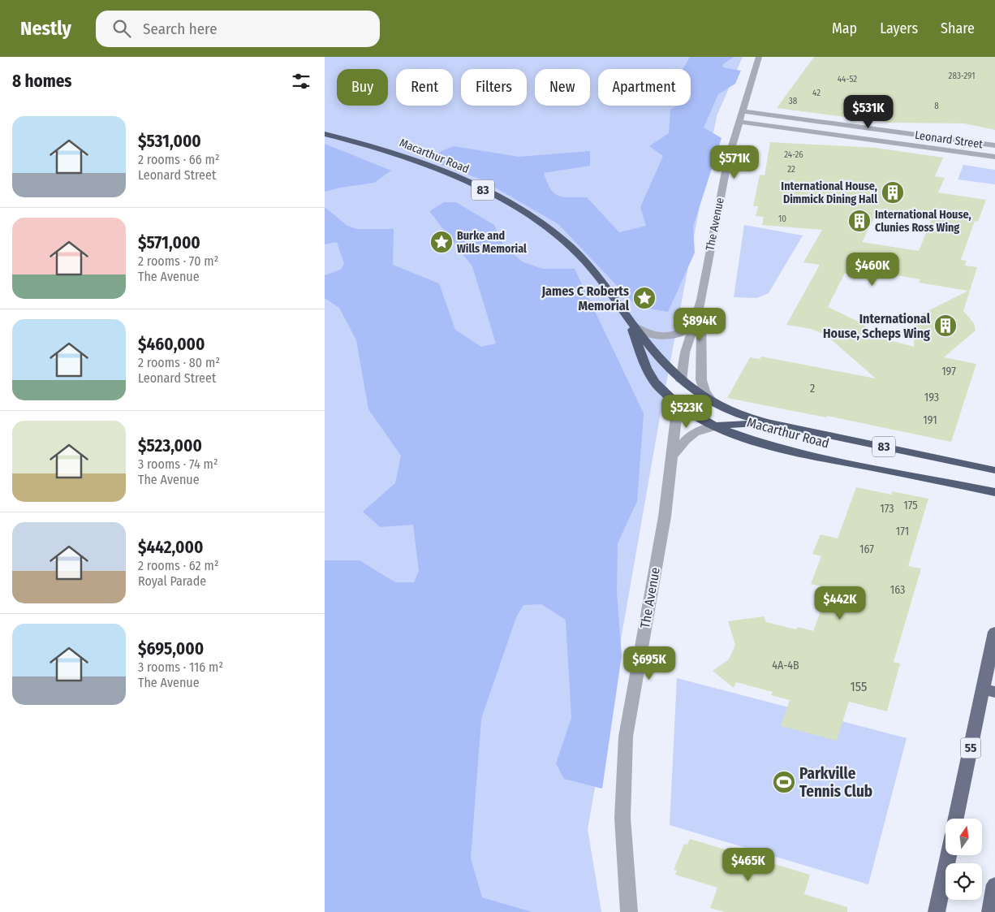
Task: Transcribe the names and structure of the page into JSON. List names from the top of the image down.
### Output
{
  "streets": {
    "highway": ["Macarthur Road", "83"],
    "main road": ["55"],
    "street": ["Leonard Street", "The Avenue"]
  },
  "crossings": [
    ["Leonard Street", "The Avenue"],
    ["Macarthur Road", "The Avenue"]
  ],
  "places": {
    "building": ["International House, Dimmick Dining Hall", "International House, Clunies Ross Wing", "International House, Scheps Wing"],
    "place": ["Burke and Wills Memorial", "James C Roberts Memorial"],
    "sports": ["Parkville Tennis Club"]
  },
  "house_numbers": [
    "283-291",
    "44-52",
    "42",
    "38",
    "8",
    "24-26",
    "22",
    "10",
    "197",
    "2",
    "193",
    "191",
    "175",
    "173",
    "171",
    "167",
    "163",
    "4A-4B",
    "155"
  ],
  "north": "top",
  "page": {
    "header": "Nestly",
    "search": "Search here",
    "nav": ["Map", "Layers", "Share"],
    "heading": "8 homes",
    "chip": [
      "Buy",
      "Rent",
      "Filters",
      "New",
      "Apartment"
    ],
    "price": [
      "$531K",
      "$571K",
      "$460K",
      "$894K",
      "$523K",
      "$442K",
      "$695K",
      "$465K"
    ],
    "list": [
      {
        "name": "$531,000",
        "note": "2 rooms · 66 m² · Leonard Street"
      },
      {
        "name": "$571,000",
        "note": "2 rooms · 70 m² · The Avenue"
      },
      {
        "name": "$460,000",
        "note": "2 rooms · 80 m² · Leonard Street"
      },
      {
        "name": "$523,000",
        "note": "3 rooms · 74 m² · The Avenue"
      },
      {
        "name": "$442,000",
        "note": "2 rooms · 62 m² · Royal Parade"
      },
      {
        "name": "$695,000",
        "note": "3 rooms · 116 m² · The Avenue"
      }
    ]
  }
}
